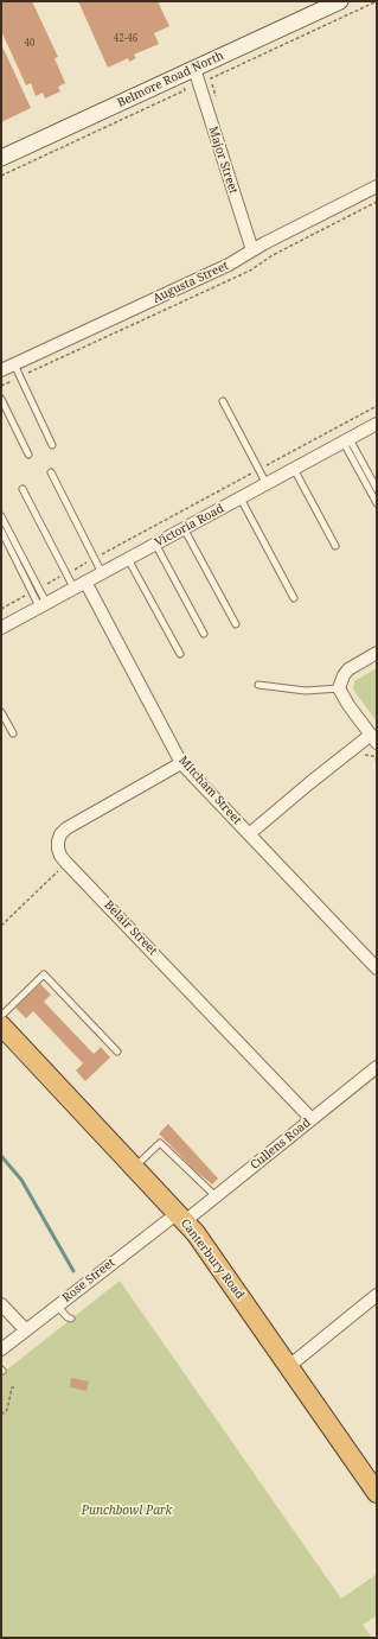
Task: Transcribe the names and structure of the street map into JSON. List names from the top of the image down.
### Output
{
  "streets": {
    "highway": ["Canterbury Road"],
    "main road": ["Belmore Road North"],
    "street": [
      "Major Street",
      "Augusta Street",
      "Victoria Road",
      "Mitcham Street",
      "Belair Street",
      "Cullens Road",
      "Rose Street"
    ]
  },
  "crossings": [
    ["Belmore Road North", "Major Street"],
    ["Major Street", "Augusta Street"],
    ["Victoria Road", "Mitcham Street"],
    ["Mitcham Street", "Belair Street"],
    ["Belair Street", "Cullens Road"],
    ["Cullens Road", "Canterbury Road"],
    ["Cullens Road", "Rose Street"],
    ["Canterbury Road", "Rose Street"]
  ],
  "parks": ["Punchbowl Park"],
  "house_numbers": ["42-46", "40"]
}
